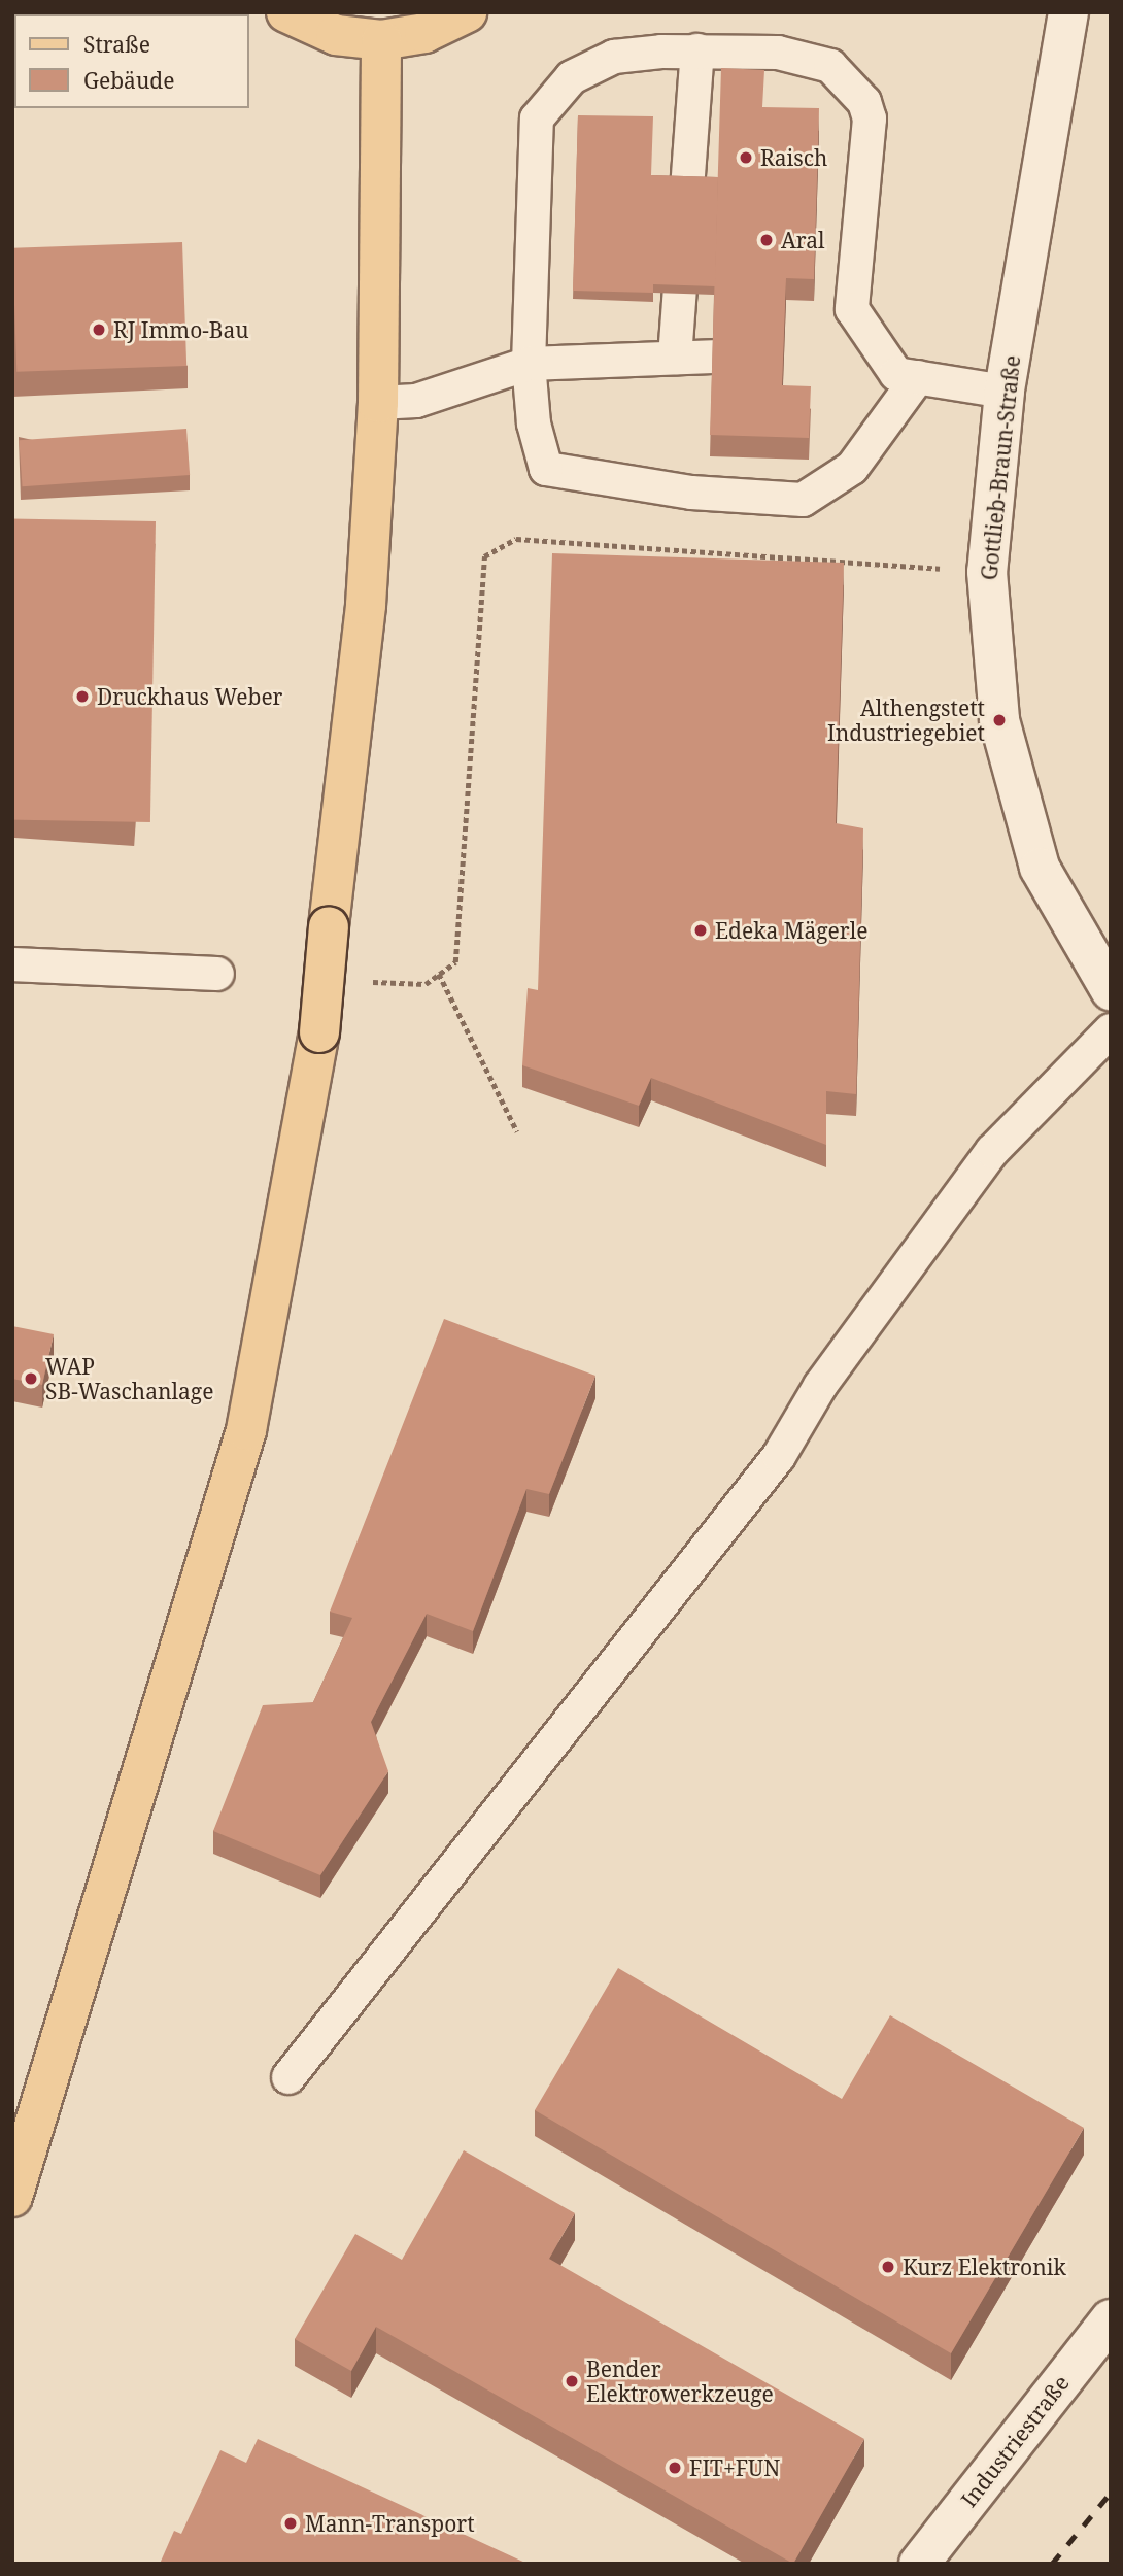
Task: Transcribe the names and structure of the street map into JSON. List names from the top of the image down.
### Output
{
  "streets": {
    "street": ["Gottlieb-Braun-Straße", "Industriestraße"]
  },
  "places": [
    "Raisch",
    "Aral",
    "RJ Immo-Bau",
    "Druckhaus Weber",
    "Althengstett Industriegebiet",
    "Edeka Mägerle",
    "WAP SB-Waschanlage",
    "Kurz Elektronik",
    "Bender Elektrowerkzeuge",
    "FIT+FUN",
    "Mann-Transport"
  ],
  "legend": ["Straße", "Gebäude"]
}
